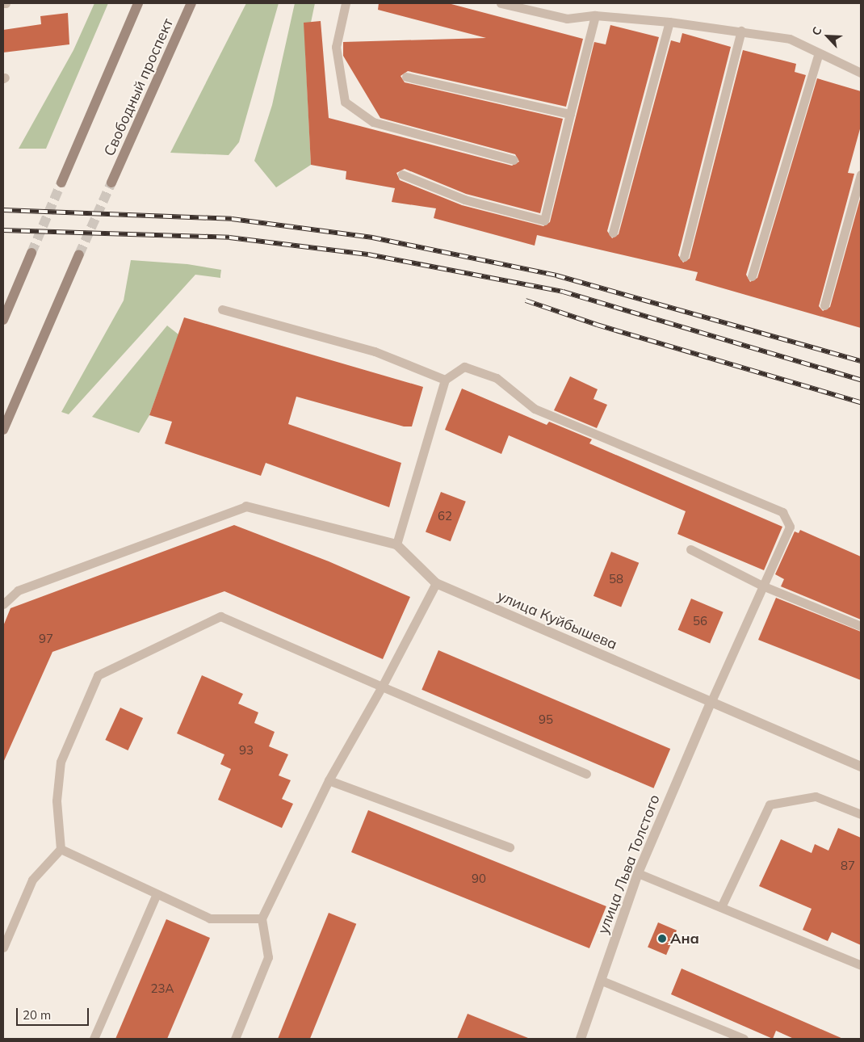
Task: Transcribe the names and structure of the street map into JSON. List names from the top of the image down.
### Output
{
  "streets": {
    "main road": ["Свободный проспект"],
    "street": ["улица Куйбышева", "улица Льва Толстого"]
  },
  "crossings": [
    ["улица Куйбышева", "улица Льва Толстого"]
  ],
  "places": ["Ана"],
  "house_numbers": [
    "62",
    "58",
    "56",
    "97",
    "95",
    "93",
    "87",
    "90",
    "23А"
  ],
  "scale_bar": "20 m",
  "north": "top left"
}
